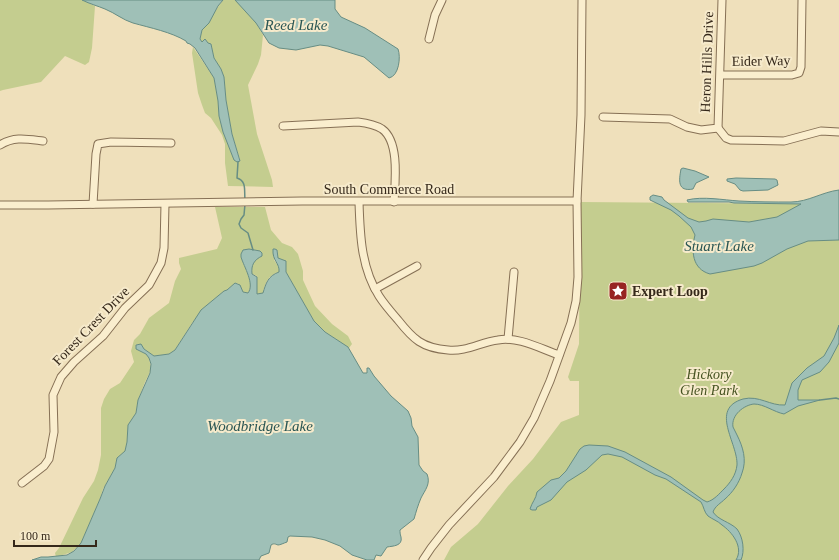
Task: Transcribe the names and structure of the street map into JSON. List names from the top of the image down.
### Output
{
  "streets": {
    "street": [
      "Eider Way",
      "Heron Hills Drive",
      "South Commerce Road",
      "Forest Crest Drive"
    ]
  },
  "crossings": [
    ["Eider Way", "Heron Hills Drive"],
    ["South Commerce Road", "Forest Crest Drive"]
  ],
  "water": ["Reed Lake", "Stuart Lake", "Woodbridge Lake"],
  "parks": ["Hickory Glen Park"],
  "places": {
    "place": ["Expert Loop"]
  },
  "scale_bar": "100 m"
}
